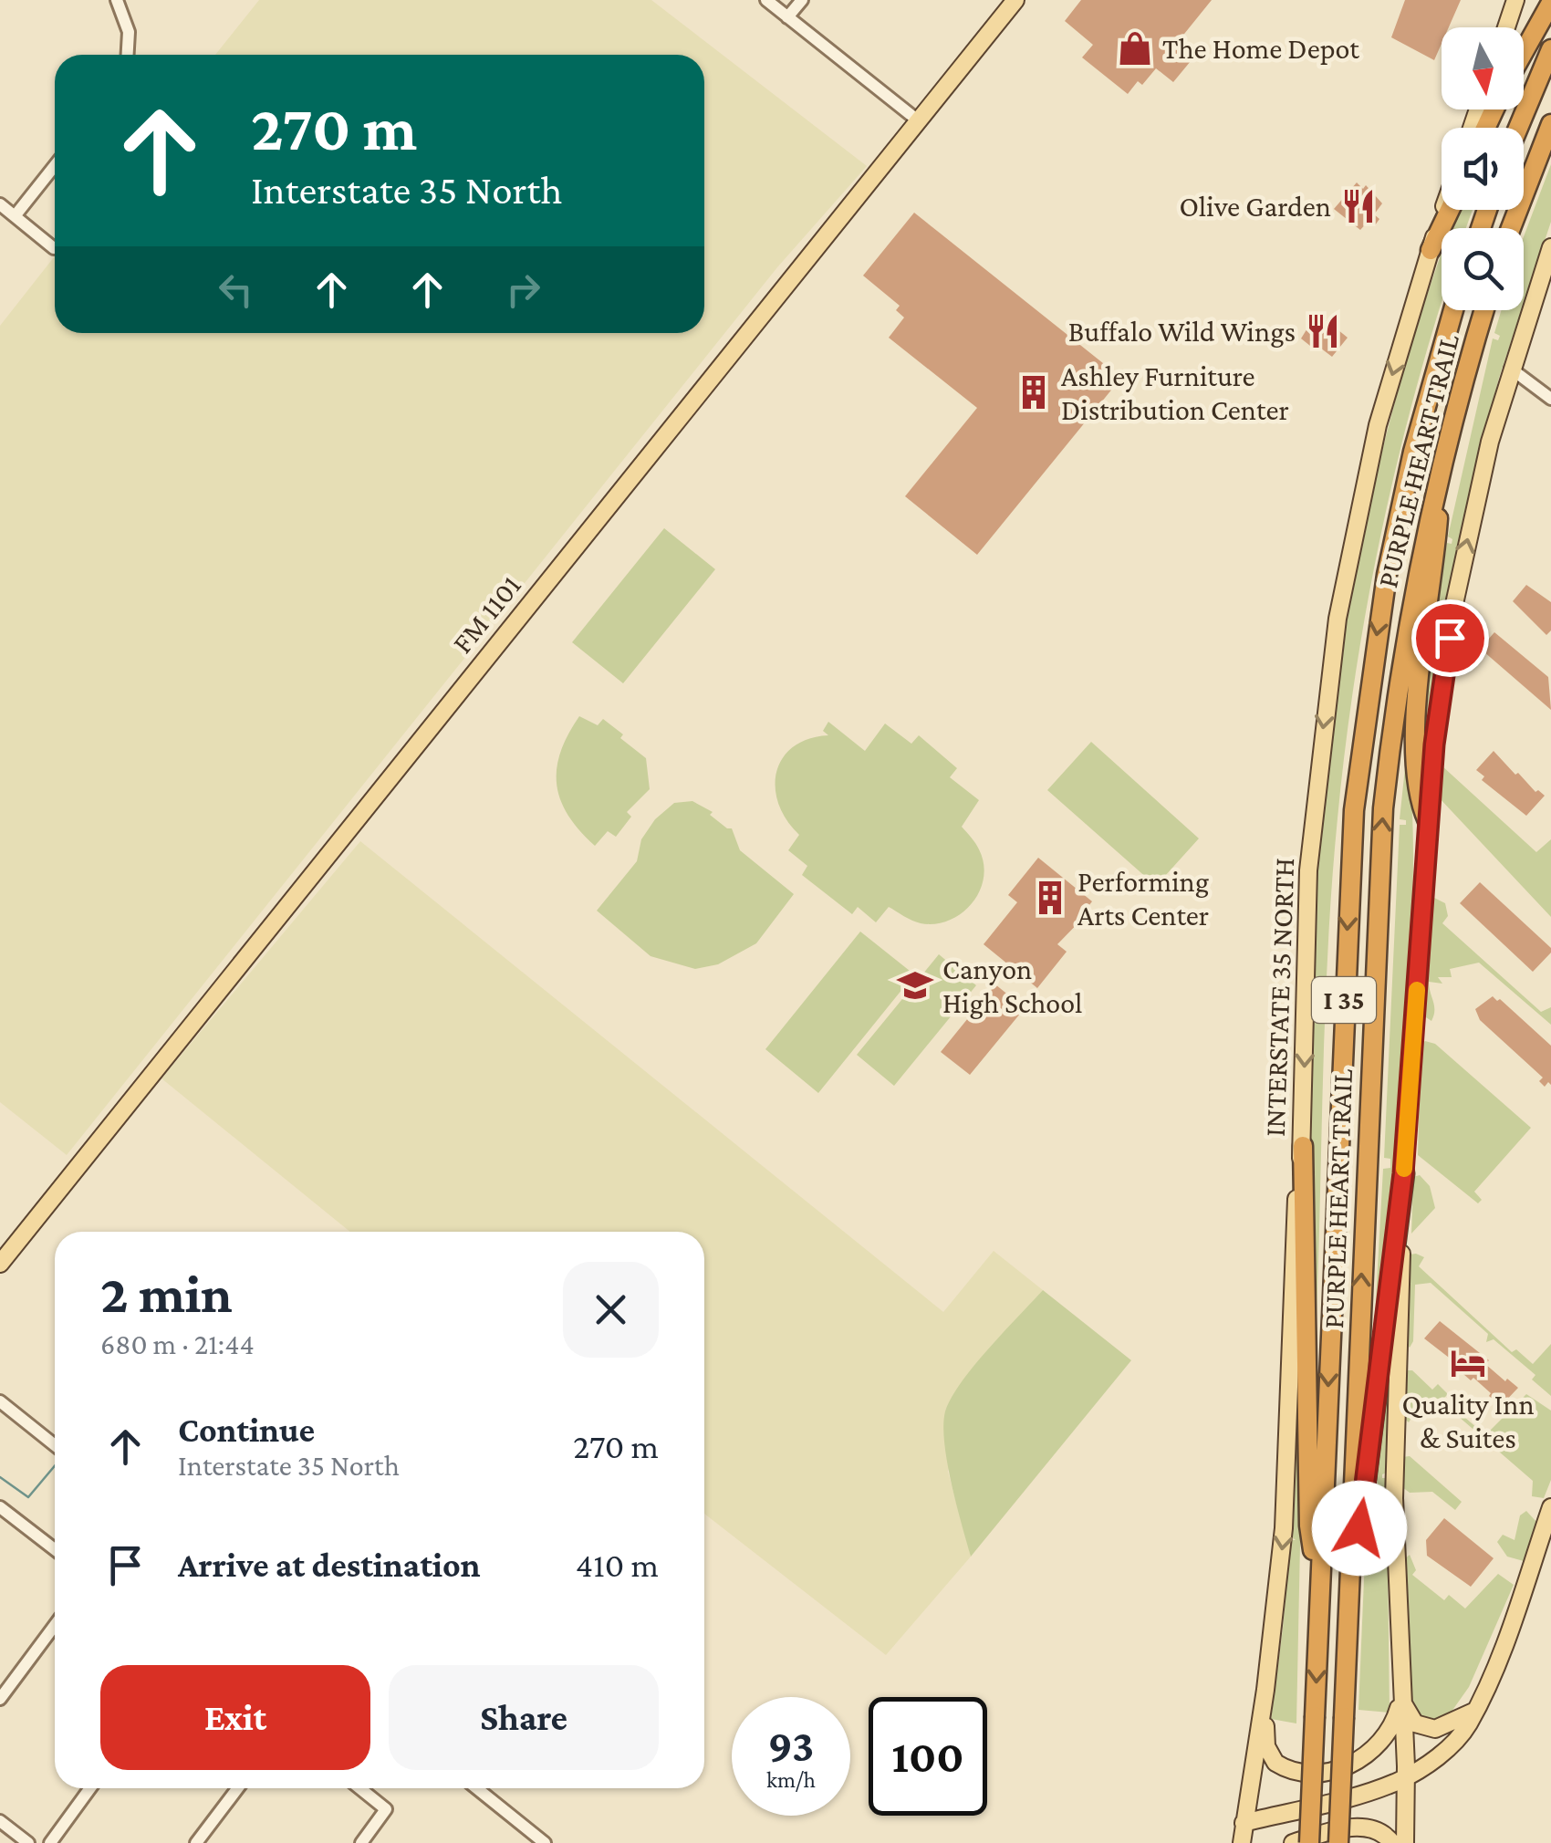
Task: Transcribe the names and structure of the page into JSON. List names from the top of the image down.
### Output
{
  "streets": {
    "highway": ["PURPLE HEART TRAIL", "I 35"],
    "main road": ["FM 1101", "INTERSTATE 35 NORTH"]
  },
  "places": {
    "shop": ["The Home Depot"],
    "restaurant": ["Olive Garden", "Buffalo Wild Wings"],
    "building": ["Ashley Furniture Distribution Center", "Performing Arts Center"],
    "school or university": ["Canyon High School"],
    "hotel": ["Quality Inn & Suites"]
  },
  "north": "bottom",
  "page": {
    "turn": ["270 m", "Interstate 35 North"],
    "heading": ["2 min", "680 m · 21:44"],
    "list": [
      {
        "name": "Continue",
        "note": "Interstate 35 North",
        "value": "270 m"
      },
      {
        "name": "Arrive at destination",
        "value": "410 m"
      }
    ],
    "buttons": ["Exit", "Share"],
    "speed": "93 km/h",
    "limit": "100"
  }
}
